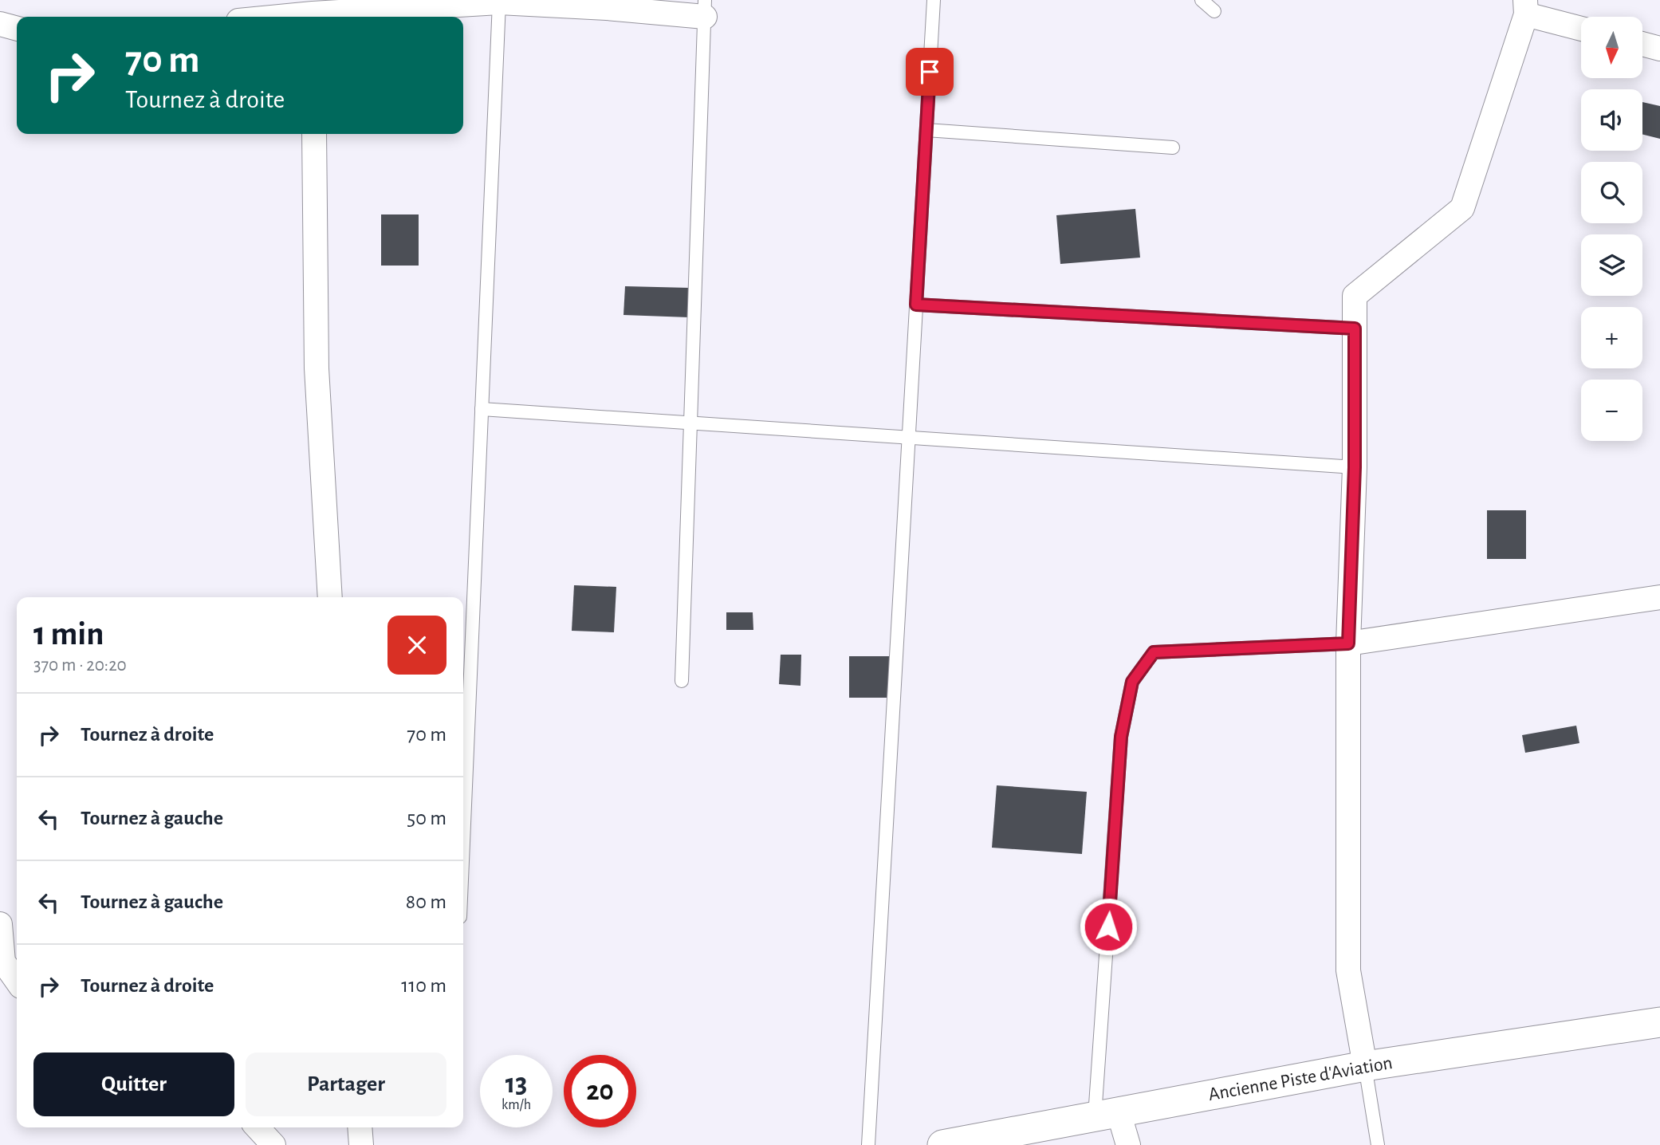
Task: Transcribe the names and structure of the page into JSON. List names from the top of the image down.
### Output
{
  "streets": {
    "street": ["Ancienne Piste d'Aviation"]
  },
  "north": "bottom",
  "page": {
    "map_buttons": ["+", "−"],
    "turn": ["70 m", "Tournez à droite"],
    "heading": ["1 min", "370 m · 20:20"],
    "list": [
      {
        "name": "Tournez à droite",
        "value": "70 m"
      },
      {
        "name": "Tournez à gauche",
        "value": "50 m"
      },
      {
        "name": "Tournez à gauche",
        "value": "80 m"
      },
      {
        "name": "Tournez à droite",
        "value": "110 m"
      }
    ],
    "buttons": ["Quitter", "Partager"],
    "speed": "13 km/h",
    "limit": "20"
  }
}
